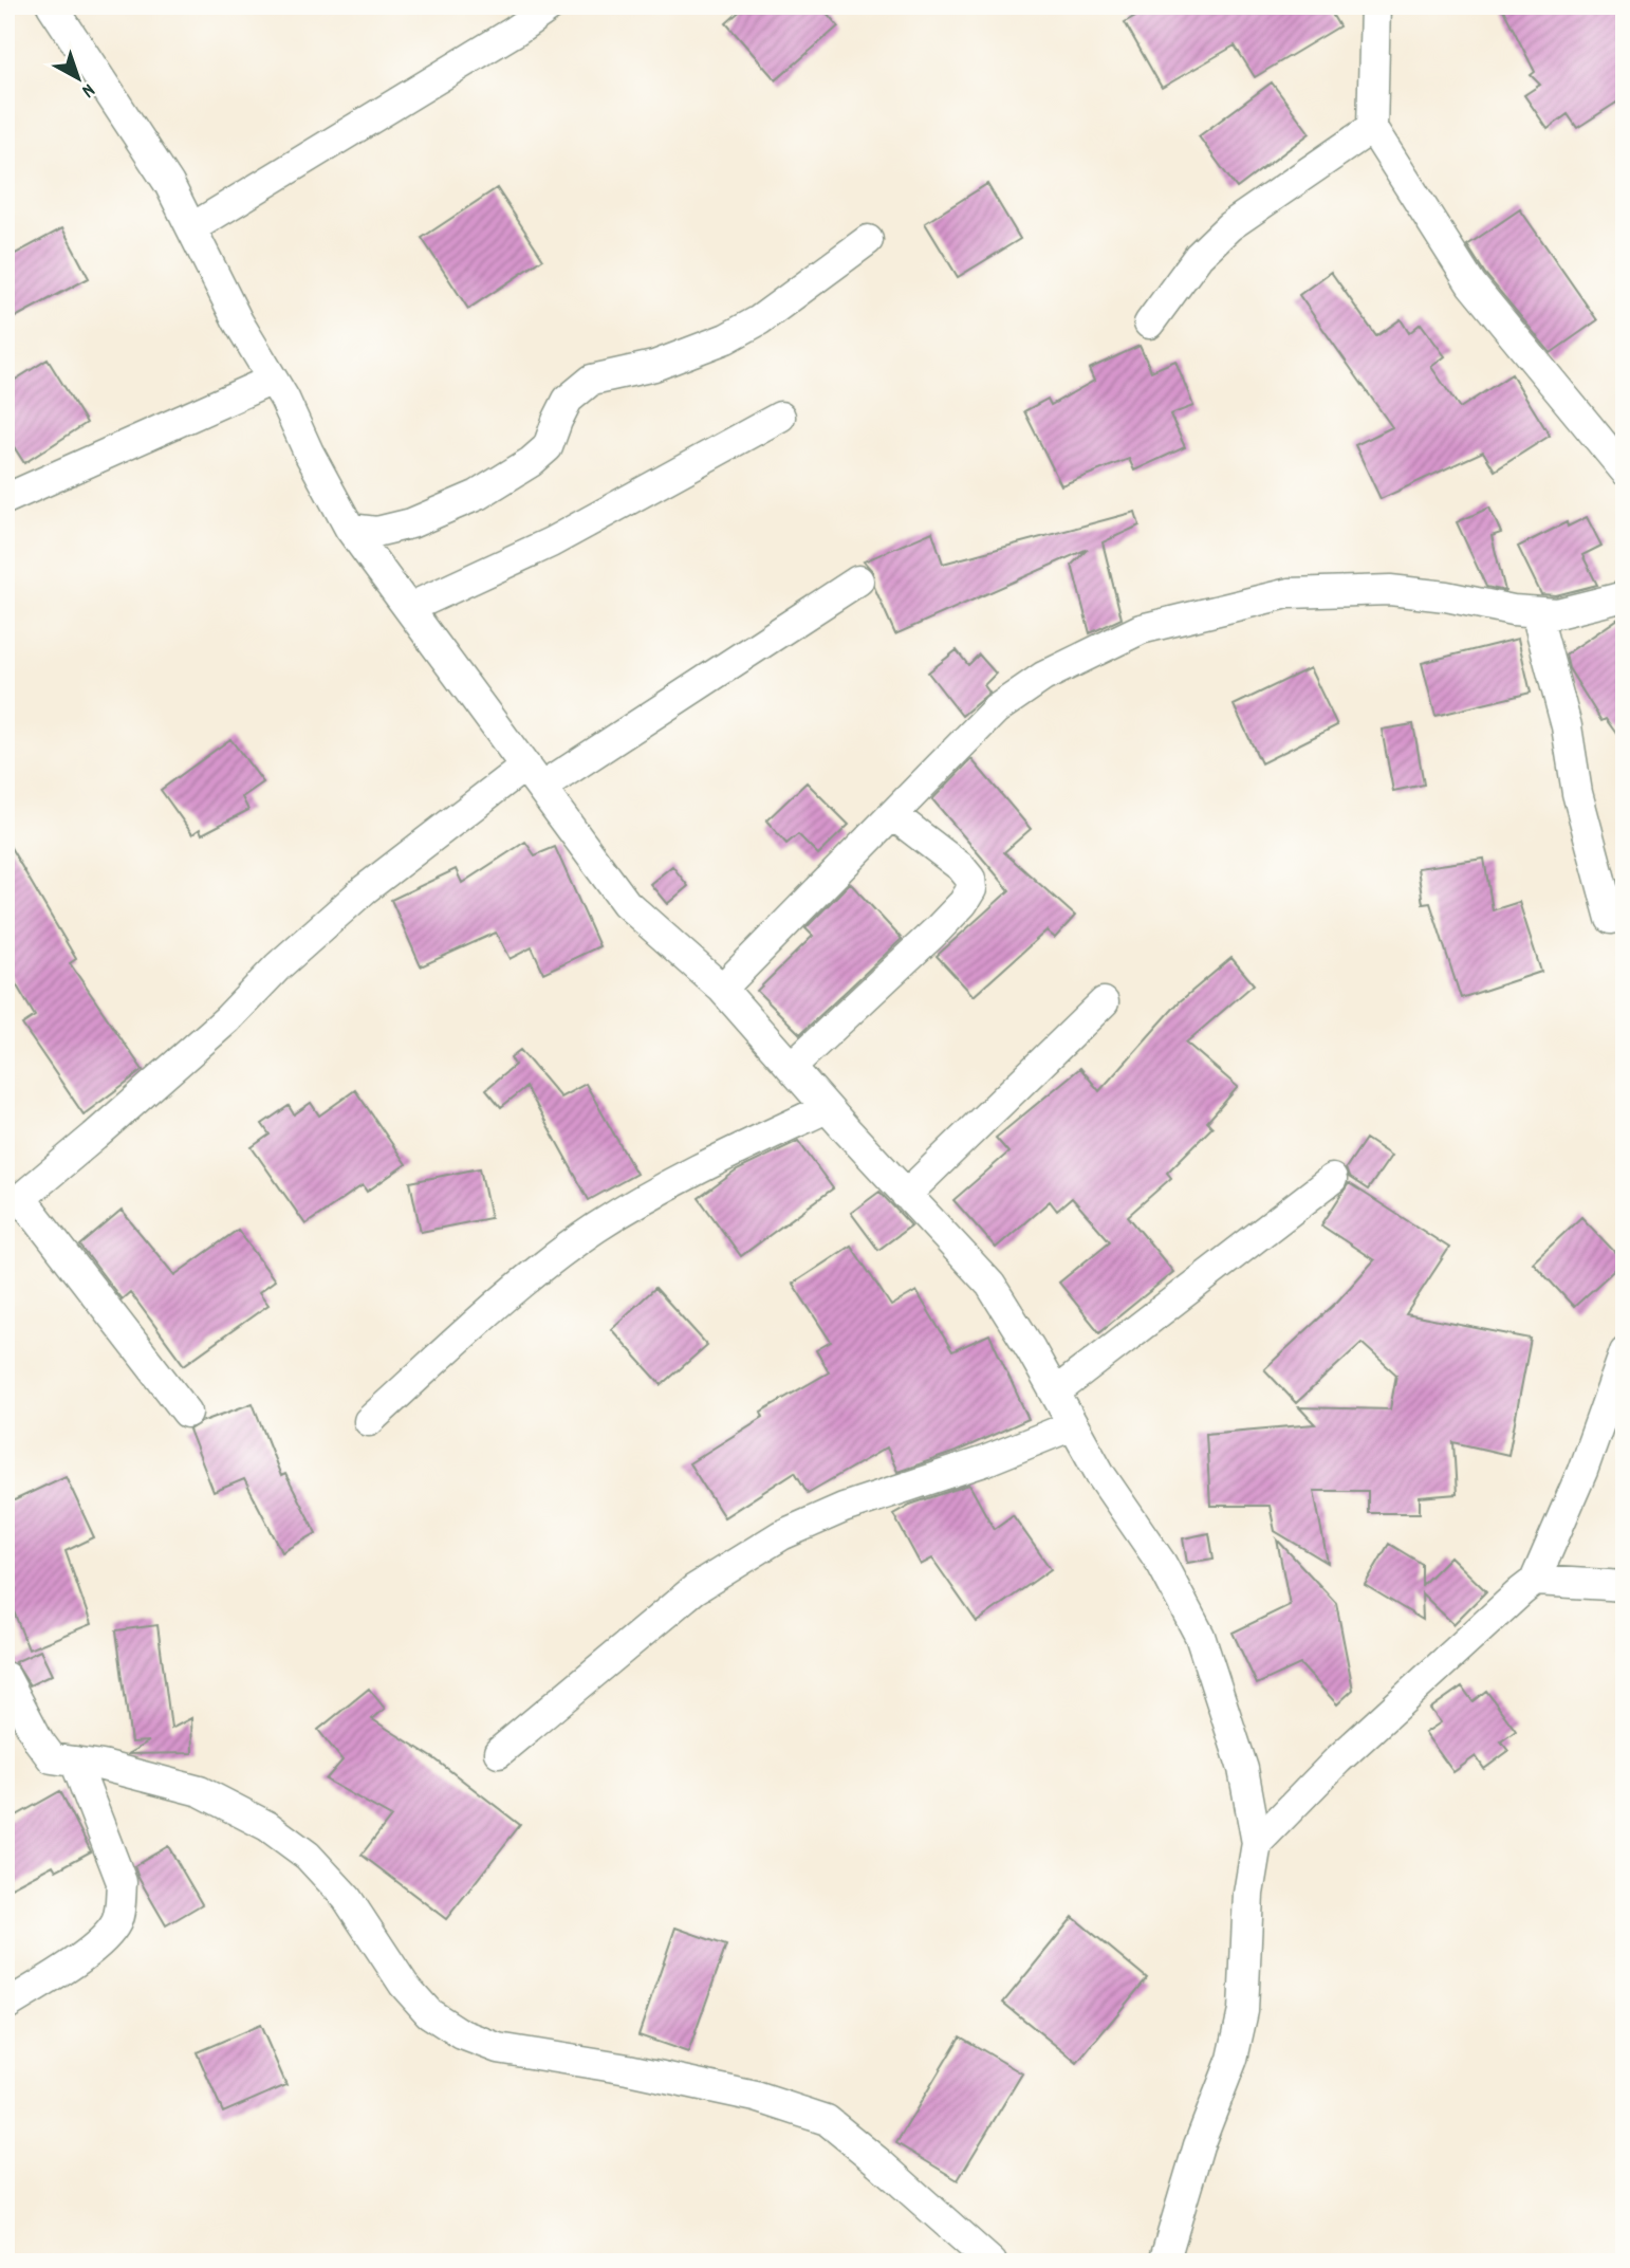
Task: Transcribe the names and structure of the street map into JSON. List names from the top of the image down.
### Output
{
  "north": "bottom right"
}
